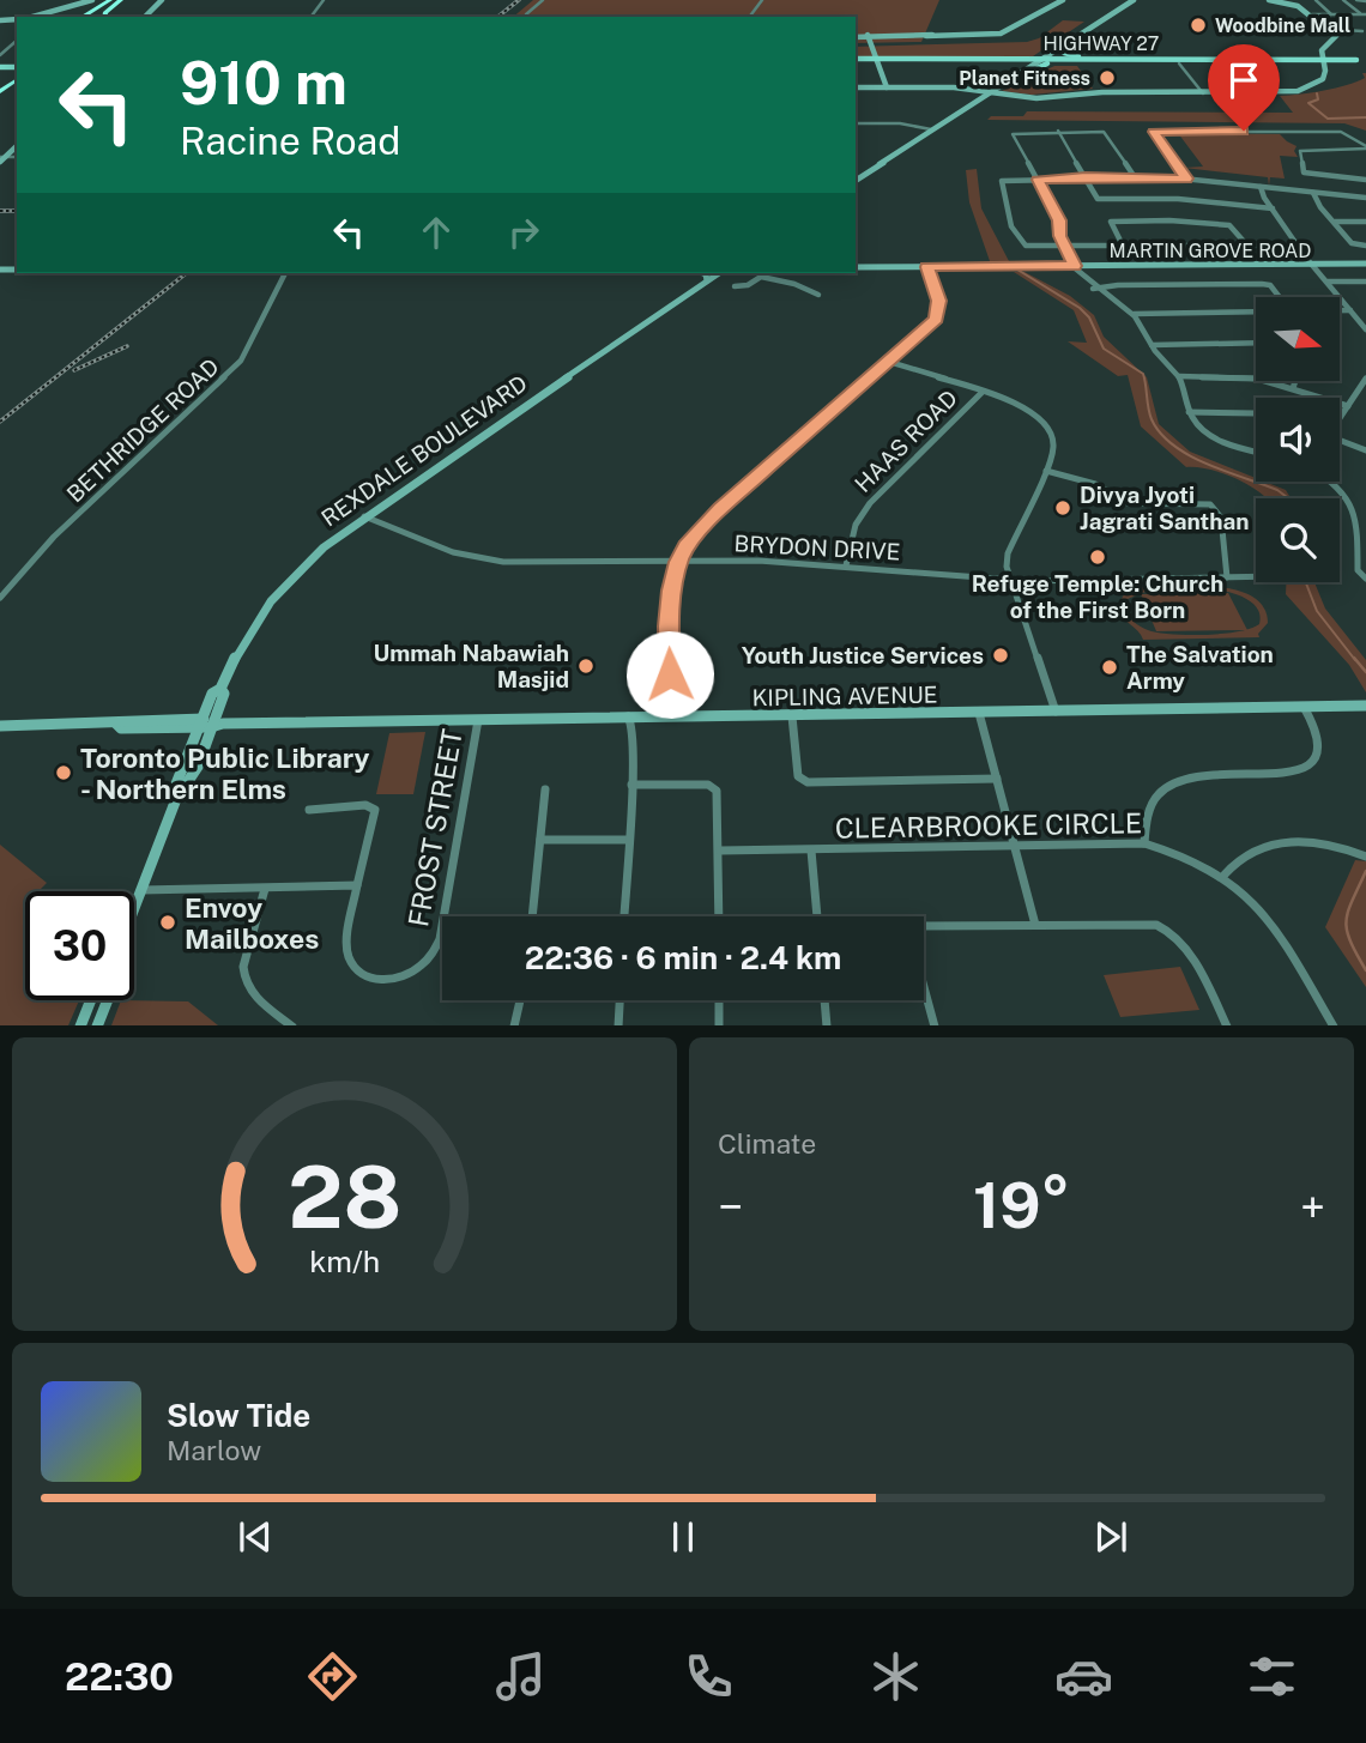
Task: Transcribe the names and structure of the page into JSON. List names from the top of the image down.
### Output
{
  "streets": {
    "main road": [
      "HIGHWAY 27",
      "MARTIN GROVE ROAD",
      "REXDALE BOULEVARD",
      "KIPLING AVENUE"
    ],
    "street": [
      "BETHRIDGE ROAD",
      "HAAS ROAD",
      "BRYDON DRIVE",
      "CLEARBROOKE CIRCLE",
      "FROST STREET"
    ]
  },
  "crossings": [
    ["HAAS ROAD", "BRYDON DRIVE"],
    ["REXDALE BOULEVARD", "BRYDON DRIVE"],
    ["REXDALE BOULEVARD", "KIPLING AVENUE"],
    ["KIPLING AVENUE", "FROST STREET"]
  ],
  "places": [
    "Woodbine Mall",
    "Planet Fitness",
    "Divya Jyoti Jagrati Santhan",
    "Refuge Temple: Church of the First Born",
    "Youth Justice Services",
    "Ummah Nabawiah Masjid",
    "The Salvation Army",
    "Toronto Public Library - Northern Elms",
    "Envoy Mailboxes"
  ],
  "north": "right",
  "page": {
    "turn": ["910 m", "Racine Road"],
    "limit": "30",
    "trip": "22:36 · 6 min · 2.4 km",
    "tile": "Climate",
    "heat": ["−", "19°", "+"],
    "song": ["Slow Tide", "Marlow"],
    "tabs": "22:30",
    "gauge": ["28", "km/h"]
  }
}
